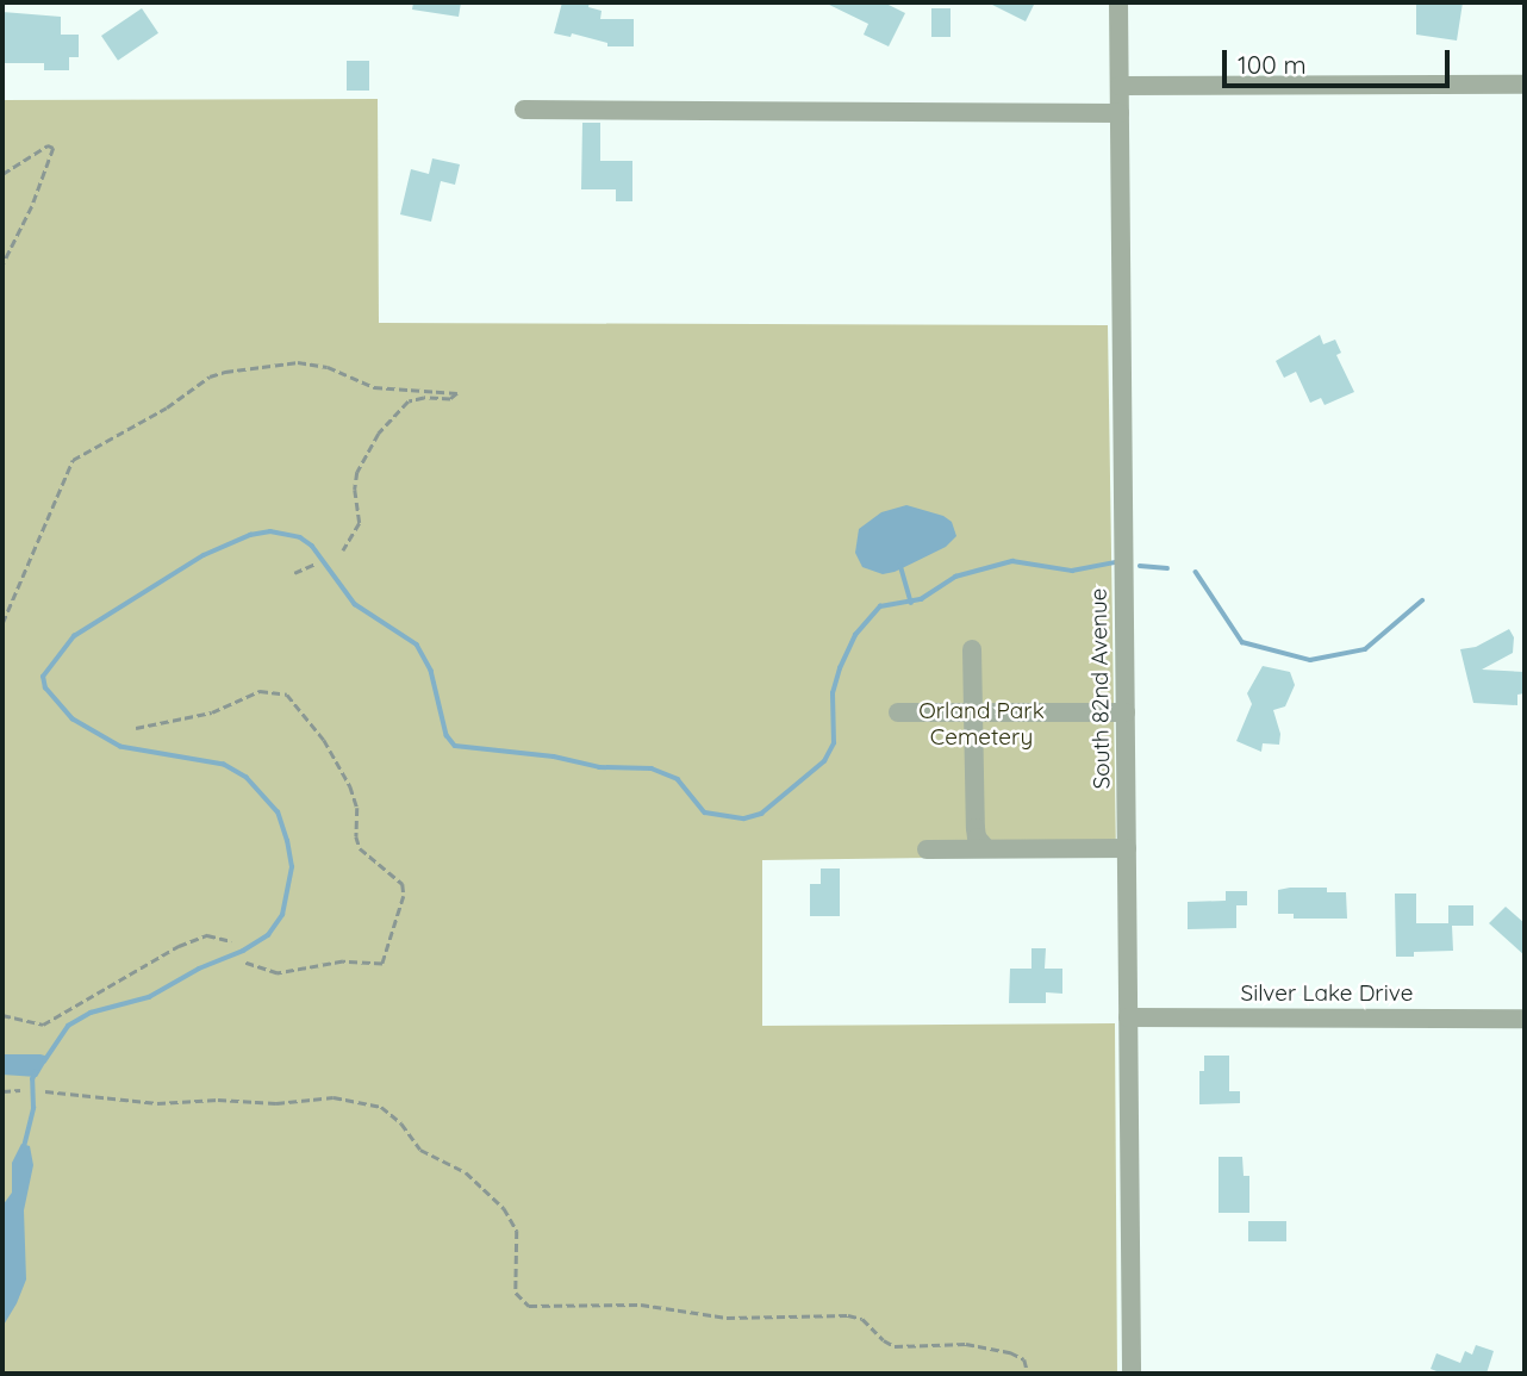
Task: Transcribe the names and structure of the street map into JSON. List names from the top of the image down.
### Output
{
  "streets": {
    "street": ["South 82nd Avenue", "Silver Lake Drive"]
  },
  "crossings": [
    ["South 82nd Avenue", "Silver Lake Drive"]
  ],
  "parks": ["Orland Park Cemetery"],
  "scale_bar": "100 m"
}
